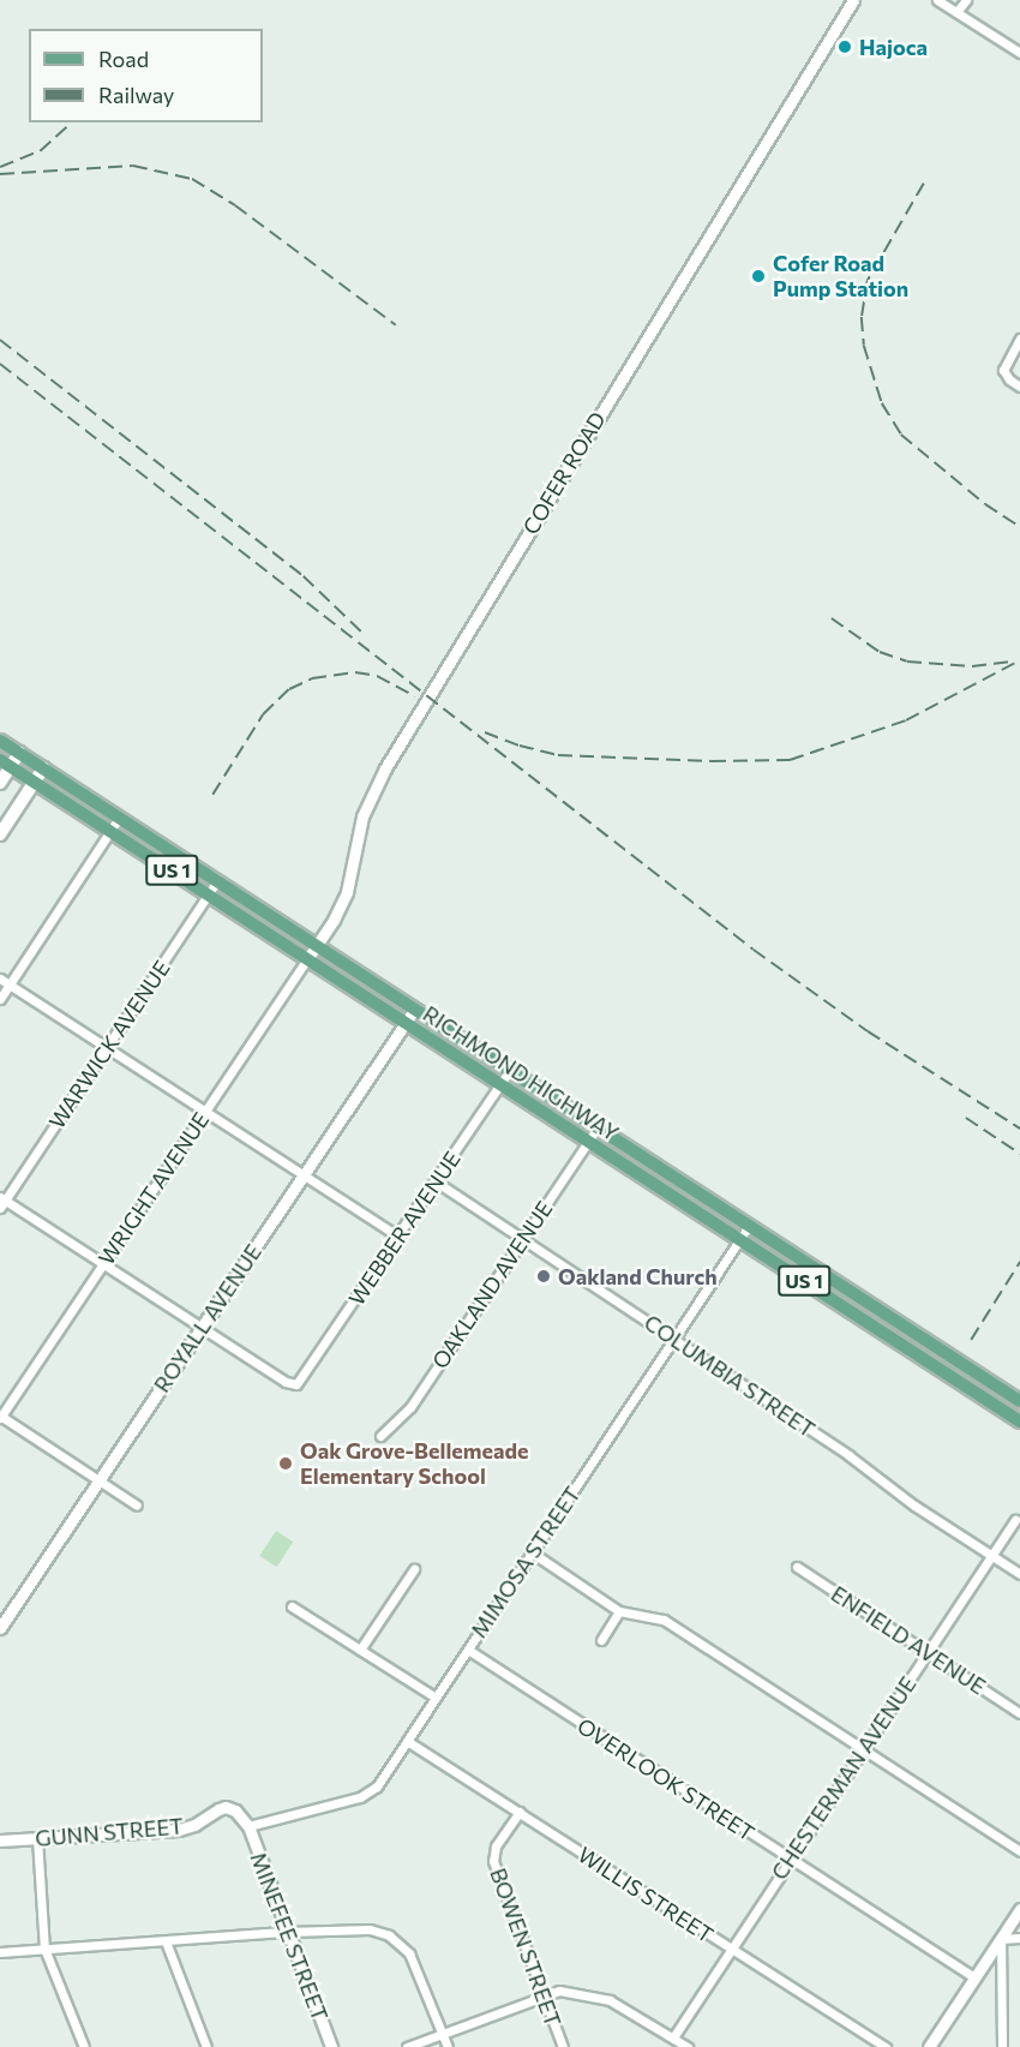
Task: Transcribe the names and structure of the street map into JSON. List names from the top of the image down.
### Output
{
  "streets": {
    "main road": ["US 1", "RICHMOND HIGHWAY"],
    "street": [
      "COFER ROAD",
      "WARWICK AVENUE",
      "WRIGHT AVENUE",
      "WEBBER AVENUE",
      "OAKLAND AVENUE",
      "ROYALL AVENUE",
      "COLUMBIA STREET",
      "MIMOSA STREET",
      "ENFIELD AVENUE",
      "CHESTERMAN AVENUE",
      "OVERLOOK STREET",
      "GUNN STREET",
      "WILLIS STREET",
      "MINEFEE STREET",
      "BOWEN STREET"
    ]
  },
  "crossings": [
    ["COFER ROAD", "RICHMOND HIGHWAY"],
    ["COFER ROAD", "WRIGHT AVENUE"],
    ["WARWICK AVENUE", "RICHMOND HIGHWAY"],
    ["RICHMOND HIGHWAY", "WRIGHT AVENUE"],
    ["RICHMOND HIGHWAY", "WEBBER AVENUE"],
    ["RICHMOND HIGHWAY", "OAKLAND AVENUE"],
    ["RICHMOND HIGHWAY", "ROYALL AVENUE"],
    ["RICHMOND HIGHWAY", "MIMOSA STREET"],
    ["WEBBER AVENUE", "ROYALL AVENUE"],
    ["WEBBER AVENUE", "COLUMBIA STREET"],
    ["OAKLAND AVENUE", "COLUMBIA STREET"],
    ["COLUMBIA STREET", "MIMOSA STREET"],
    ["COLUMBIA STREET", "CHESTERMAN AVENUE"],
    ["MIMOSA STREET", "OVERLOOK STREET"],
    ["MIMOSA STREET", "GUNN STREET"],
    ["MIMOSA STREET", "WILLIS STREET"],
    ["MIMOSA STREET", "MINEFEE STREET"],
    ["ENFIELD AVENUE", "CHESTERMAN AVENUE"],
    ["CHESTERMAN AVENUE", "OVERLOOK STREET"],
    ["CHESTERMAN AVENUE", "WILLIS STREET"],
    ["GUNN STREET", "MINEFEE STREET"],
    ["WILLIS STREET", "BOWEN STREET"]
  ],
  "places": [
    "Hajoca",
    "Cofer Road Pump Station",
    "Oakland Church",
    "Oak Grove-Bellemeade Elementary School"
  ],
  "legend": ["Road", "Railway"]
}
